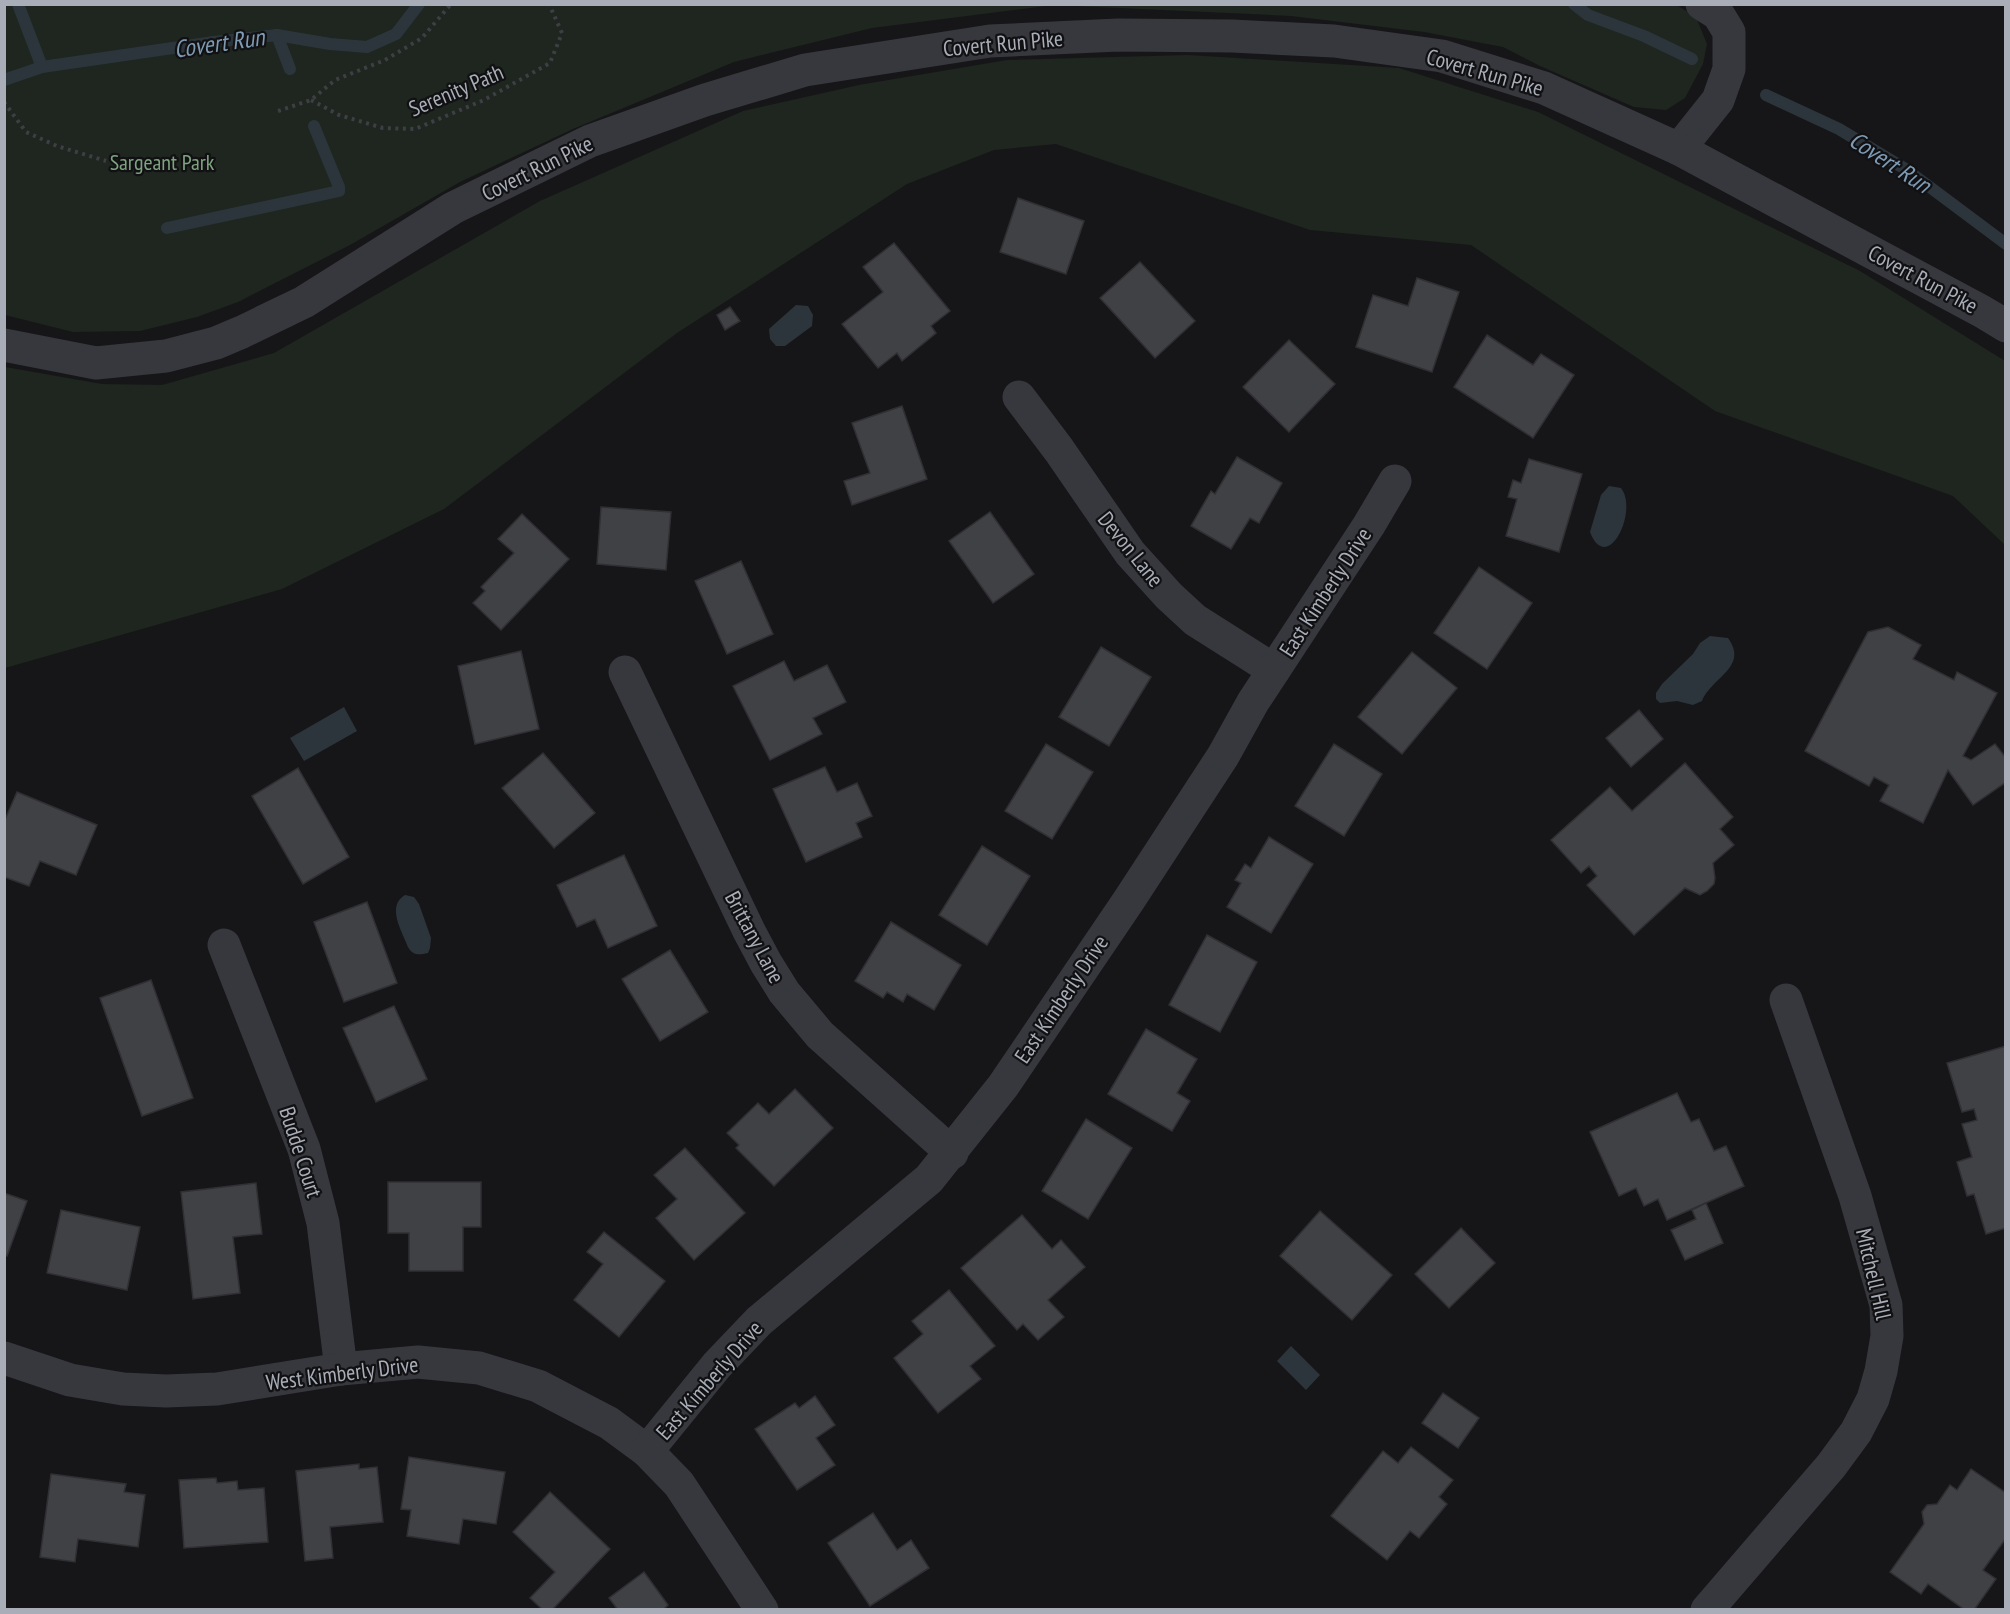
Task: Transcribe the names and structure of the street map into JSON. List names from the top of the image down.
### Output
{
  "streets": {
    "street": [
      "Covert Run Pike",
      "Devon Lane",
      "East Kimberly Drive",
      "Brittany Lane",
      "Budde Court",
      "Mitchell Hill",
      "West Kimberly Drive"
    ],
    "path": ["Serenity Path"]
  },
  "crossings": [
    ["Devon Lane", "East Kimberly Drive"],
    ["East Kimberly Drive", "Brittany Lane"],
    ["East Kimberly Drive", "West Kimberly Drive"],
    ["Budde Court", "West Kimberly Drive"]
  ],
  "water": ["Covert Run"],
  "parks": ["Sargeant Park"]
}
